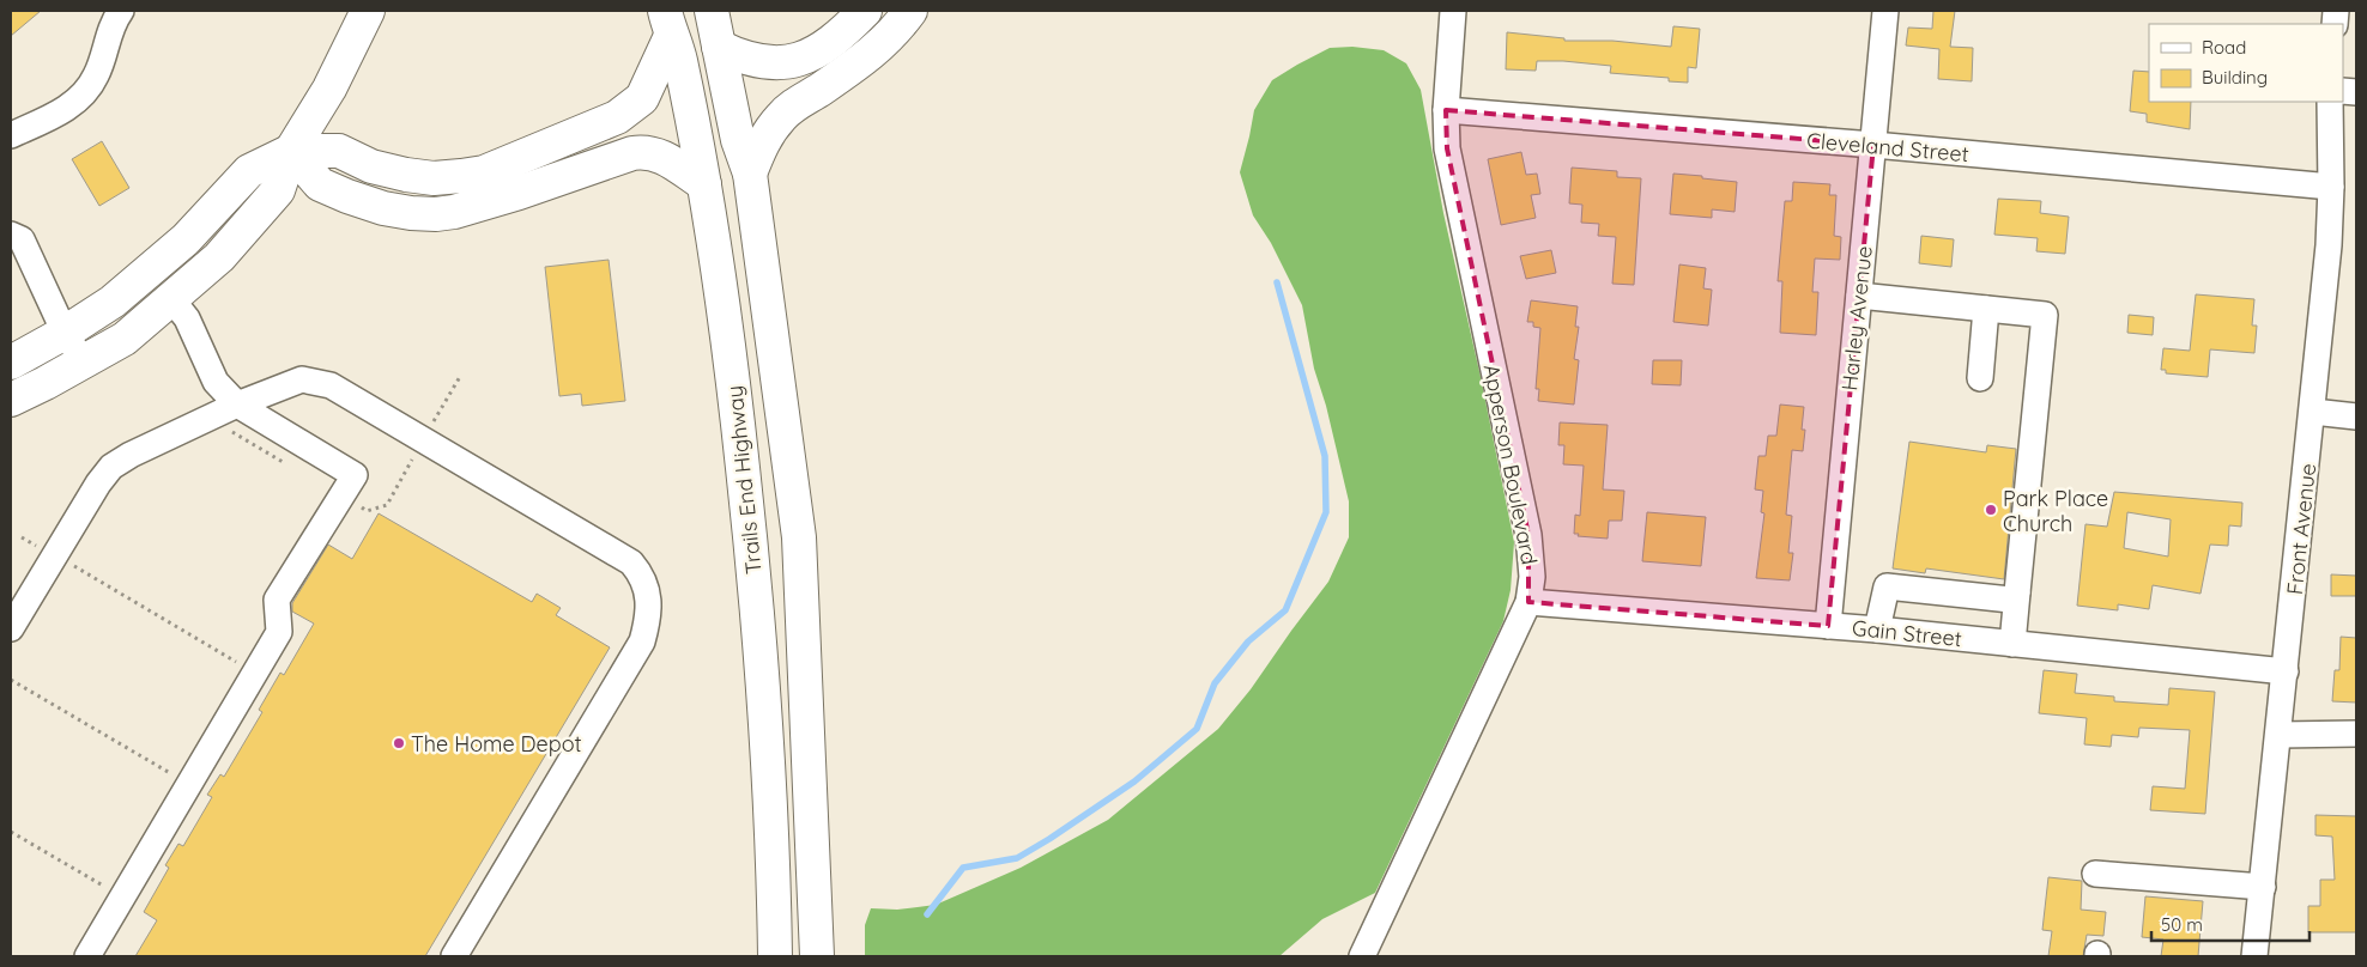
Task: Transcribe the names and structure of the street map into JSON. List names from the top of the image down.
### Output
{
  "streets": {
    "main road": ["Trails End Highway"],
    "street": [
      "Cleveland Street",
      "Harley Avenue",
      "Apperson Boulevard",
      "Front Avenue",
      "Gain Street"
    ]
  },
  "crossings": [
    ["Cleveland Street", "Harley Avenue"],
    ["Cleveland Street", "Apperson Boulevard"],
    ["Cleveland Street", "Front Avenue"],
    ["Harley Avenue", "Gain Street"],
    ["Apperson Boulevard", "Gain Street"],
    ["Front Avenue", "Gain Street"]
  ],
  "places": ["Park Place Church", "The Home Depot"],
  "legend": ["Road", "Building"],
  "scale_bar": "50 m"
}
